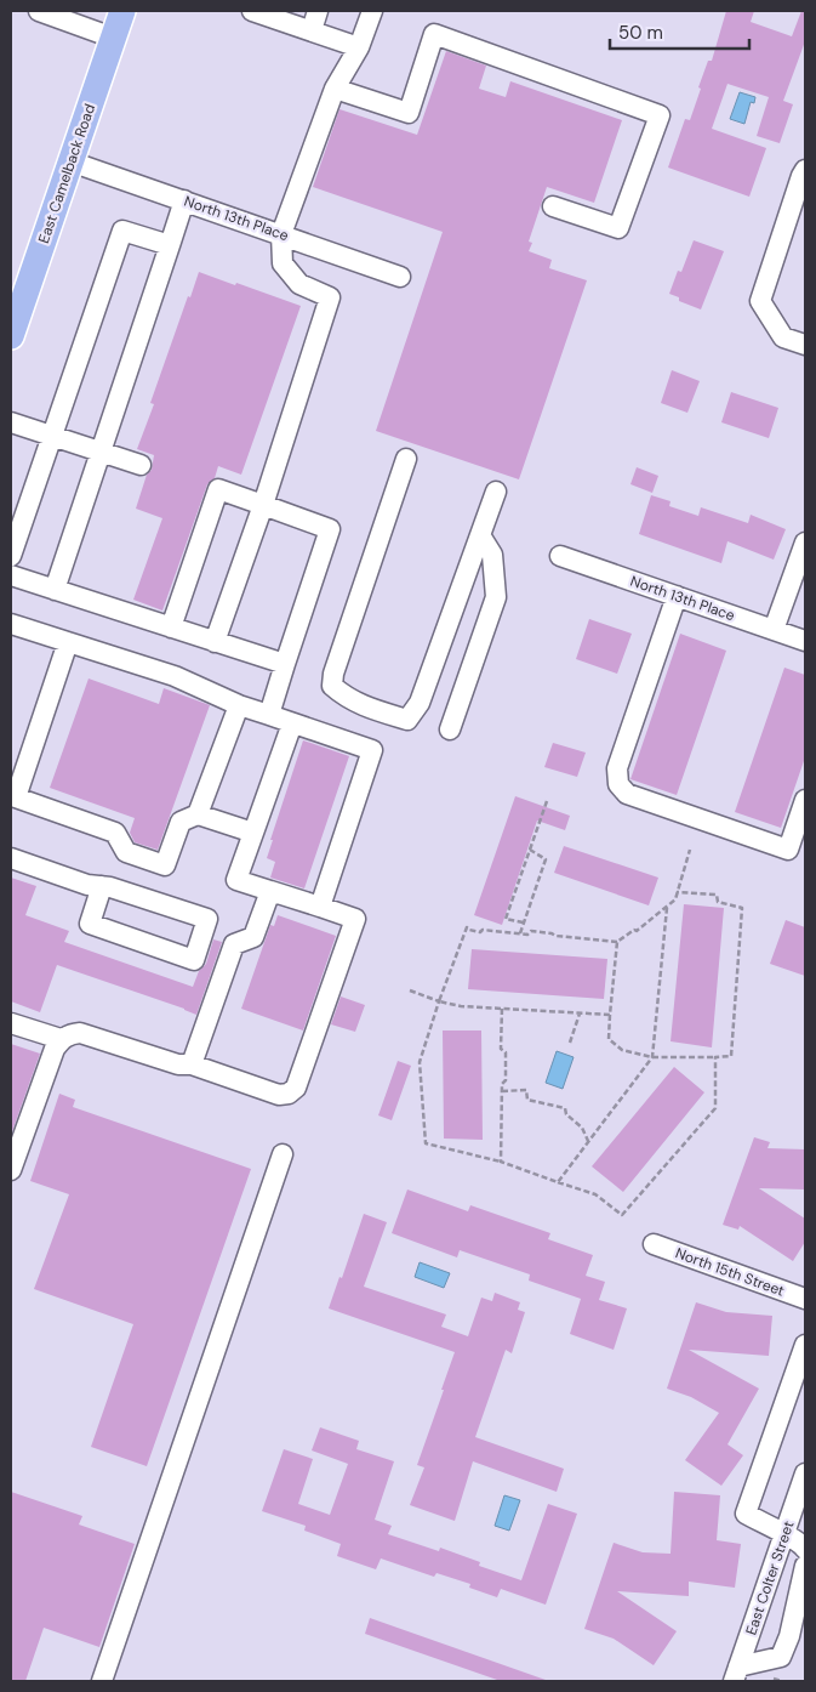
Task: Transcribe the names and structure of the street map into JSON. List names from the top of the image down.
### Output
{
  "streets": {
    "main road": ["East Camelback Road"],
    "street": ["North 13th Place", "North 15th Street", "East Colter Street"]
  },
  "crossings": [
    ["East Camelback Road", "North 13th Place"]
  ],
  "scale_bar": "50 m"
}
